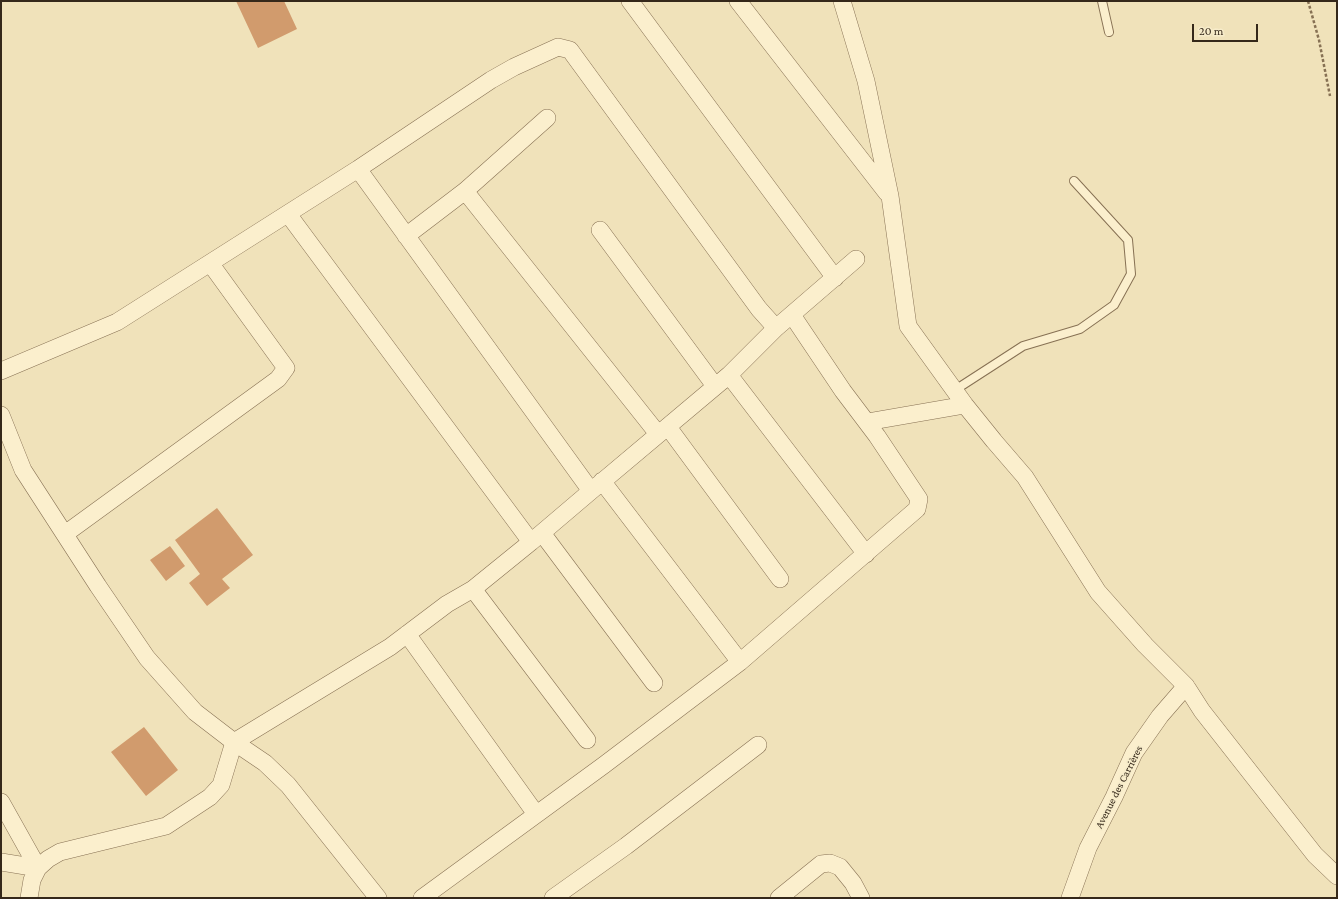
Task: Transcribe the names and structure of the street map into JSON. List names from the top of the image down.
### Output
{
  "streets": {
    "street": ["Avenue des Carrières"]
  },
  "scale_bar": "20 m"
}
